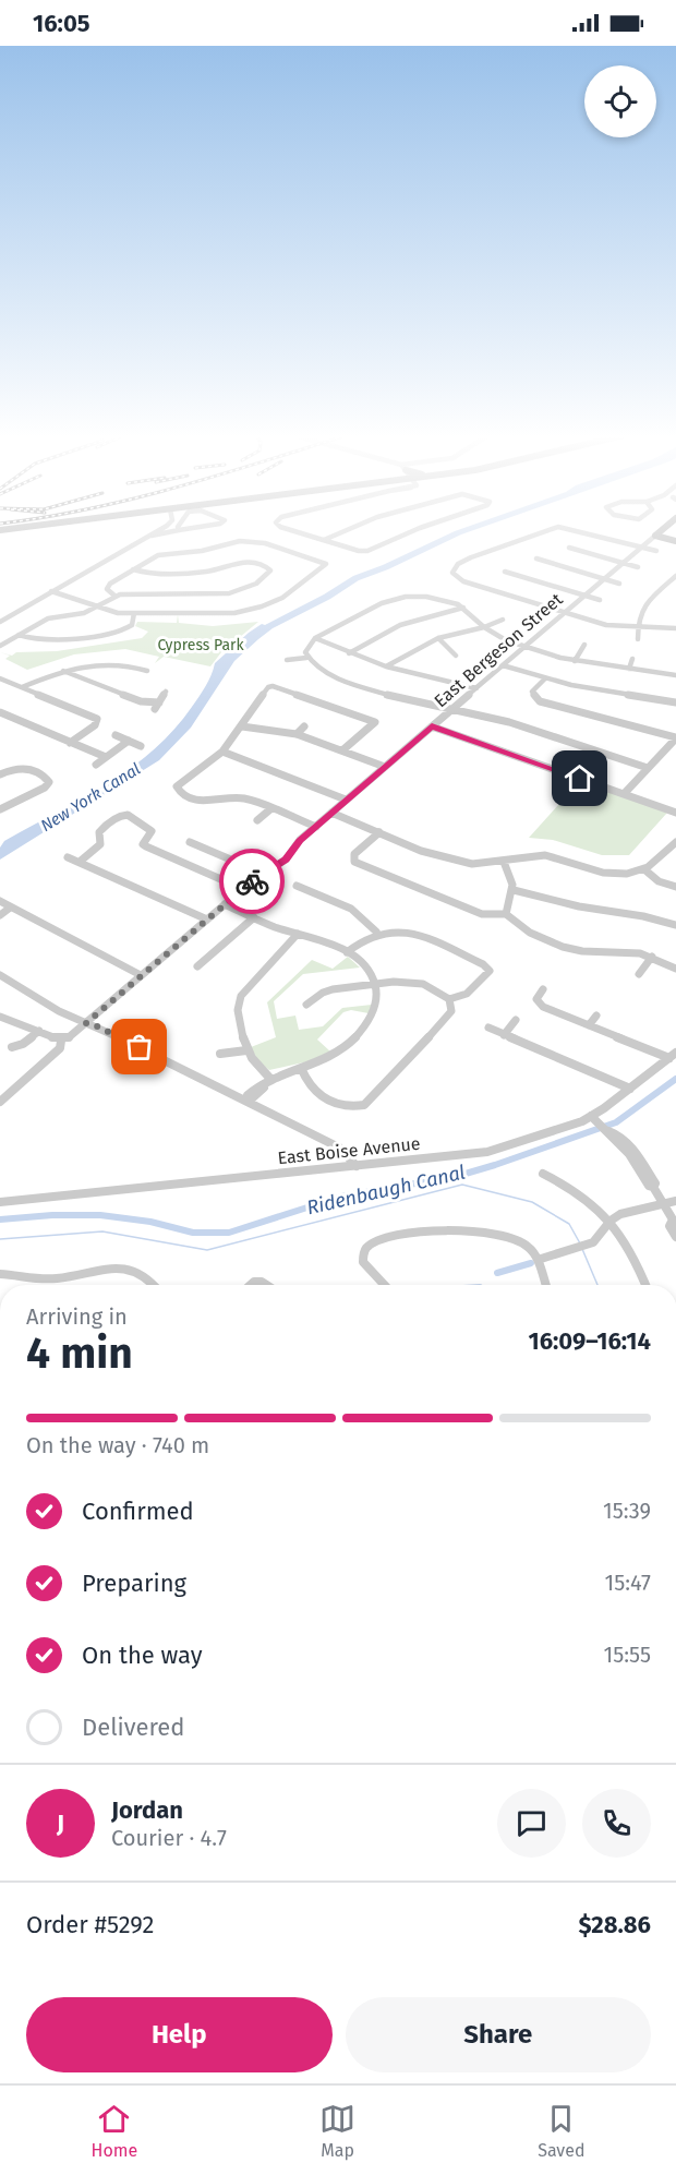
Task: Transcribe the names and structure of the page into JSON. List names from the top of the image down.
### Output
{
  "streets": {
    "main road": ["East Bergeson Street"],
    "street": ["East Boise Avenue"]
  },
  "water": ["New York Canal", "Ridenbaugh Canal"],
  "parks": ["Cypress Park"],
  "page": {
    "status": "16:05",
    "heading": ["4 min", "Arriving in", "16:09–16:14"],
    "panel": [
      "Jordan",
      "Courier · 4.7",
      "Order #5292",
      "$28.86"
    ],
    "bar": "On the way · 740 m",
    "list": [
      ["Confirmed", "15:39"],
      ["Preparing", "15:47"],
      ["On the way", "15:55"],
      "Delivered"
    ],
    "round": "J",
    "buttons": ["Help", "Share"],
    "tabs": ["Home", "Map", "Saved"]
  }
}
